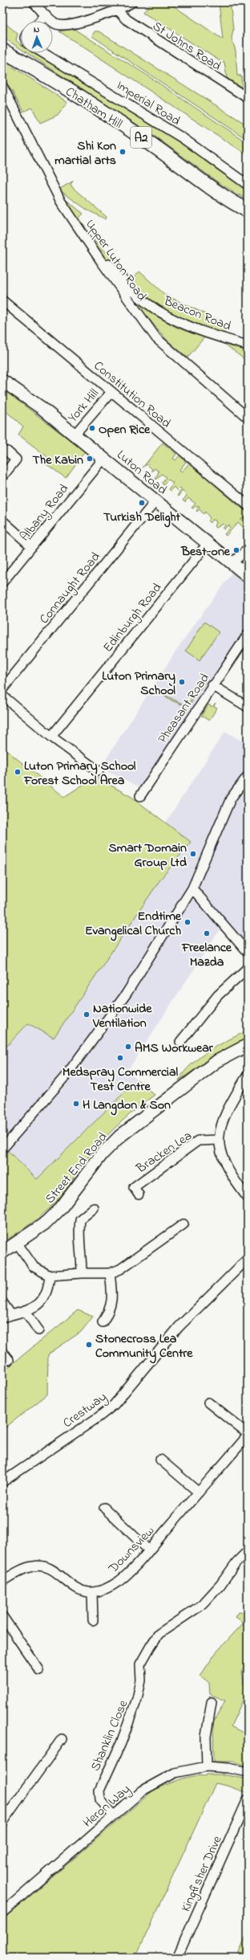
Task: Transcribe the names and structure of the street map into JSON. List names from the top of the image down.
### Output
{
  "streets": {
    "main road": ["Chatham Hill", "A2"],
    "street": [
      "St Johns Road",
      "Imperial Road",
      "Upper Luton Road",
      "Beacon Road",
      "Constitution Road",
      "York Hill",
      "Luton Road",
      "Albany Road",
      "Connaught Road",
      "Edinburgh Road",
      "Pheasant Road",
      "Bracken Lea",
      "Street End Road",
      "Crestway",
      "Downsview",
      "Shanklin Close",
      "Heron Way",
      "Kingfisher Drive"
    ]
  },
  "crossings": [
    ["Upper Luton Road", "Beacon Road"],
    ["Constitution Road", "York Hill"],
    ["York Hill", "Luton Road"],
    ["Luton Road", "Albany Road"],
    ["Luton Road", "Connaught Road"],
    ["Luton Road", "Edinburgh Road"],
    ["Shanklin Close", "Heron Way"]
  ],
  "places": [
    "Shi Kon martial arts",
    "Open Rice",
    "The Kabin",
    "Turkish Delight",
    "Best-one",
    "Luton Primary School",
    "Luton Primary School Forest School Area",
    "Smart Domain Group Ltd",
    "Endtime Evangelical Church",
    "Freelance Mazda",
    "Nationwide Ventilation",
    "AMS Workwear",
    "Medspray Commercial Test Centre",
    "H Langdon & Son",
    "Stonecross Lea Community Centre"
  ],
  "north": "top"
}
